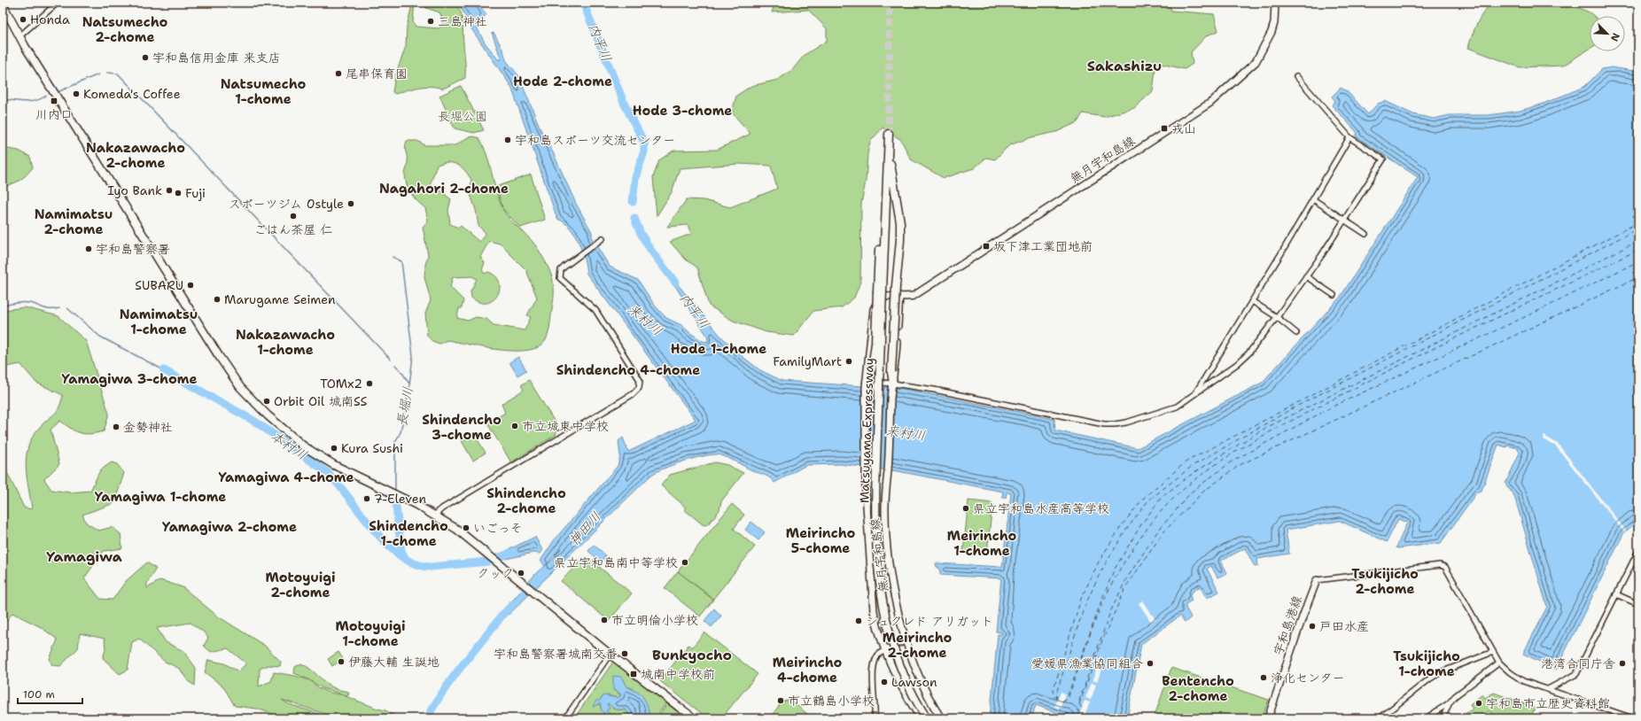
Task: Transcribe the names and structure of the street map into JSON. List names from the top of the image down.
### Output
{
  "streets": {
    "highway": ["Matsuyama Expressway"],
    "main road": ["無月宇和島線", "宇和島港線"]
  },
  "districts": [
    "Natsumecho 2-chome",
    "Sakashizu",
    "Hode 2-chome",
    "Natsumecho 1-chome",
    "Hode 3-chome",
    "Nakazawacho 2-chome",
    "Nagahori 2-chome",
    "Namimatsu 2-chome",
    "Namimatsu 1-chome",
    "Nakazawacho 1-chome",
    "Hode 1-chome",
    "Shindencho 4-chome",
    "Yamagiwa 3-chome",
    "Shindencho 3-chome",
    "Yamagiwa 4-chome",
    "Shindencho 2-chome",
    "Yamagiwa 1-chome",
    "Shindencho 1-chome",
    "Yamagiwa 2-chome",
    "Meirincho 5-chome",
    "Meirincho 1-chome",
    "Yamagiwa",
    "Tsukijicho 2-chome",
    "Motoyuigi 2-chome",
    "Motoyuigi 1-chome",
    "Meirincho 2-chome",
    "Bunkyocho",
    "Tsukijicho 1-chome",
    "Meirincho 4-chome",
    "Bentencho 2-chome"
  ],
  "water": [
    "内平川",
    "来村川",
    "長堀川",
    "本村川",
    "神田川"
  ],
  "parks": ["長堀公園"],
  "places": {
    "other": [
      "Honda",
      "三島神社",
      "宇和島信用金庫 来支店",
      "尾串保育園",
      "Komeda's Coffee",
      "宇和島スポーツ交流センター",
      "Iyo Bank",
      "Fuji",
      "スポーツジム 0style",
      "ごはん茶屋 仁",
      "宇和島警察署",
      "SUBARU",
      "Marugame Seimen",
      "FamilyMart",
      "TOMx2",
      "Orbit Oil 城南SS",
      "市立城東中学校",
      "金勢神社",
      "Kura Sushi",
      "7-Eleven",
      "県立宇和島水産高等学校",
      "いごっそ",
      "県立宇和島南中等学校",
      "クック",
      "市立明倫小学校",
      "シュクレド アリガット",
      "戸田水産",
      "宇和島警察署城南交番",
      "伊藤大輔 生誕地",
      "愛媛県漁業協同組合",
      "港湾合同庁舎",
      "浄化センター",
      "Lawson",
      "市立鶴島小学校",
      "宇和島市立歴史資料館"
    ],
    "transit": [
      "川内口",
      "戎山",
      "坂下津工業団地前",
      "城南中学校前"
    ]
  },
  "scale_bar": "100 m",
  "north": "bottom right"
}
